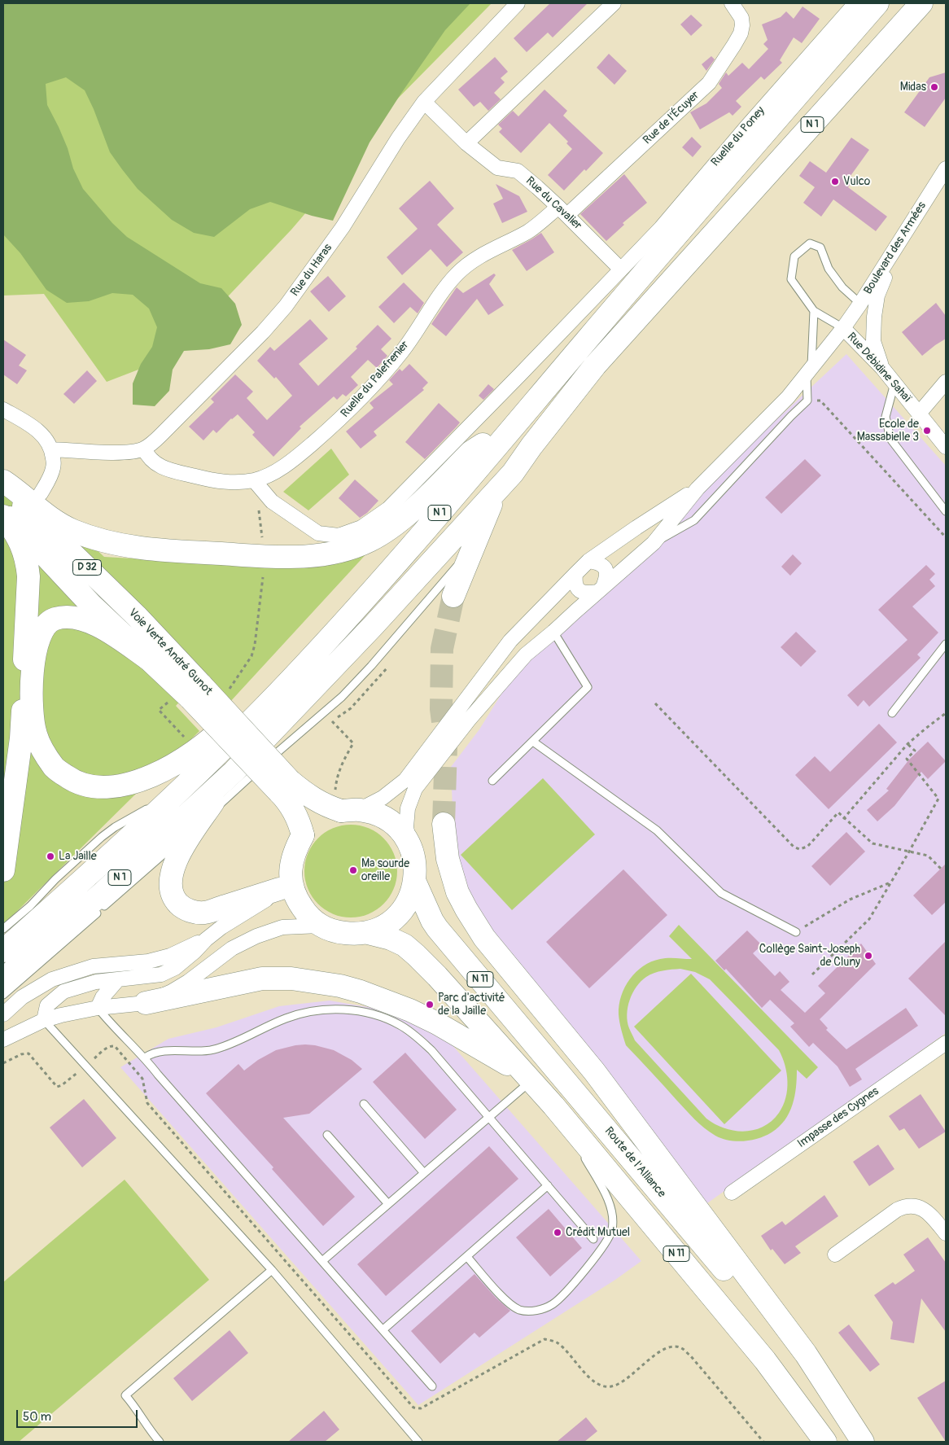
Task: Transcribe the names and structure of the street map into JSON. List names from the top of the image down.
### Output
{
  "streets": {
    "main road": [
      "N 1",
      "D 32",
      "Voie Verte André Gunot",
      "N 11",
      "Route de l'Alliance"
    ],
    "street": [
      "Rue de l'Écuyer",
      "Ruelle du Poney",
      "Rue du Cavalier",
      "Boulevard des Armées",
      "Rue du Haras",
      "Rue Débidine Sahaï",
      "Ruelle du Palefrenier",
      "Impasse des Cygnes"
    ]
  },
  "crossings": [
    ["Rue de l'Écuyer", "Rue du Cavalier"],
    ["Rue de l'Écuyer", "Ruelle du Palefrenier"],
    ["Ruelle du Poney", "Rue du Cavalier"],
    ["Ruelle du Poney", "Ruelle du Palefrenier"],
    ["Rue du Cavalier", "Rue du Haras"],
    ["Rue du Cavalier", "Ruelle du Palefrenier"],
    ["Boulevard des Armées", "Rue Débidine Sahaï"],
    ["Rue du Haras", "Ruelle du Palefrenier"]
  ],
  "places": [
    "Midas",
    "Vulco",
    "Ecole de Massabielle 3",
    "La Jaille",
    "Ma sourde oreille",
    "Collège Saint-Joseph de Cluny",
    "Parc d'activité de la Jaille",
    "Crédit Mutuel"
  ],
  "scale_bar": "50 m"
}
